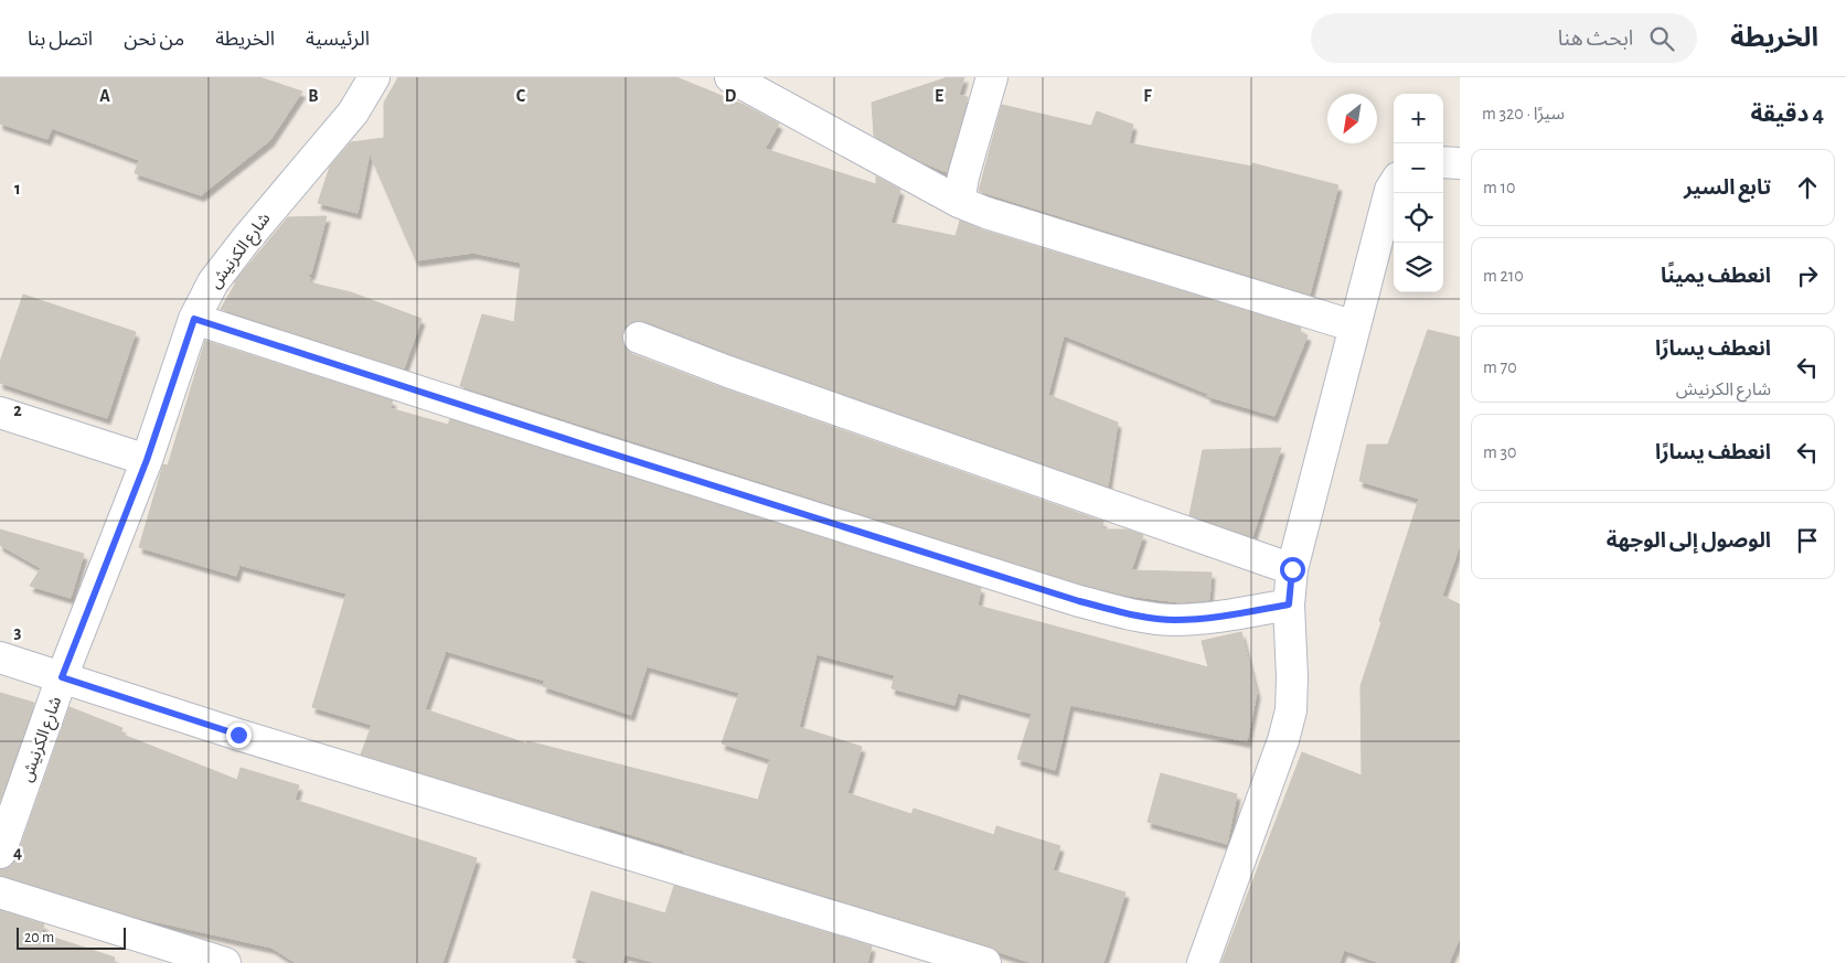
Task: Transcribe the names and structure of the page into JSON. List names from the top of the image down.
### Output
{
  "streets": {
    "street": ["شارع الكرنيش"]
  },
  "scale_bar": "20 m",
  "north": "bottom left",
  "page": {
    "header": "الخريطة",
    "search": "ابحث هنا",
    "nav": [
      "الرئيسية",
      "الخريطة",
      "من نحن",
      "اتصل بنا"
    ],
    "heading": ["4 دقيقة", "سيرًا · 320 m"],
    "map_buttons": ["+", "−"],
    "list": [
      ["تابع السير", "10 m"],
      ["انعطف يمينًا", "210 m"],
      ["انعطف يسارًا", "شارع الكرنيش", "70 m"],
      ["انعطف يسارًا", "30 m"],
      "الوصول إلى الوجهة"
    ],
    "scale": "20 m"
  },
  "grid": {
    "columns": [
      "A",
      "B",
      "C",
      "D",
      "E",
      "F"
    ],
    "rows": [
      "1",
      "2",
      "3",
      "4"
    ]
  }
}
